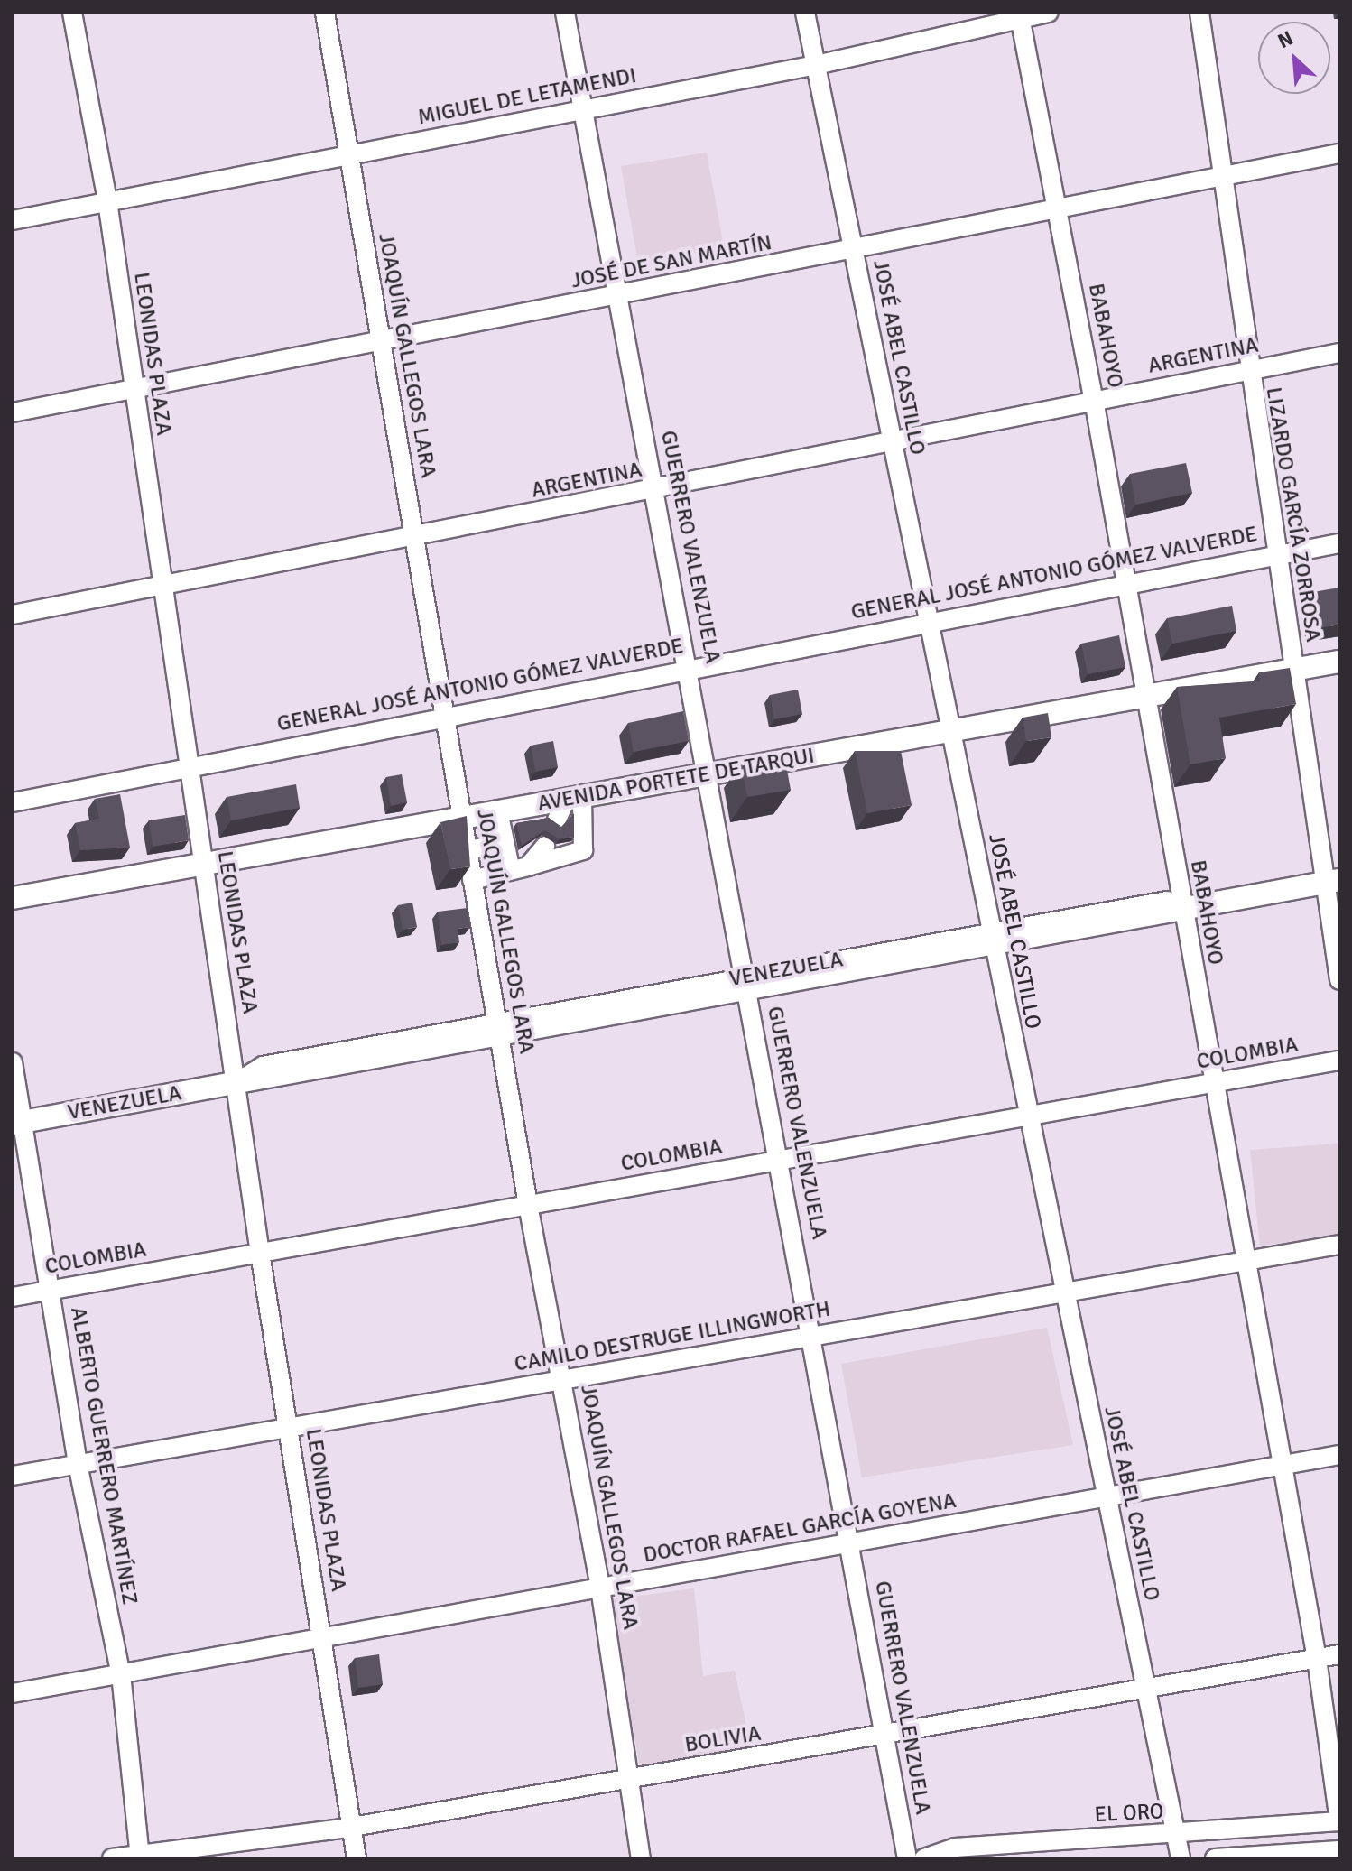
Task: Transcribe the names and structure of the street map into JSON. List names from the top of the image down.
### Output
{
  "streets": {
    "main road": ["AVENIDA PORTETE DE TARQUI", "VENEZUELA"],
    "street": [
      "MIGUEL DE LETAMENDI",
      "JOSÉ DE SAN MARTÍN",
      "BABAHOYO",
      "LEONIDAS PLAZA",
      "JOAQUÍN GALLEGOS LARA",
      "ARGENTINA",
      "JOSÉ ABEL CASTILLO",
      "LIZARDO GARCÍA ZORROSA",
      "GUERRERO VALENZUELA",
      "GENERAL JOSÉ ANTONIO GÓMEZ VALVERDE",
      "COLOMBIA",
      "CAMILO DESTRUGE ILLINGWORTH",
      "ALBERTO GUERRERO MARTÍNEZ",
      "DOCTOR RAFAEL GARCÍA GOYENA",
      "BOLIVIA",
      "EL ORO"
    ]
  },
  "crossings": [
    ["MIGUEL DE LETAMENDI", "BABAHOYO"],
    ["MIGUEL DE LETAMENDI", "LEONIDAS PLAZA"],
    ["MIGUEL DE LETAMENDI", "JOAQUÍN GALLEGOS LARA"],
    ["MIGUEL DE LETAMENDI", "JOSÉ ABEL CASTILLO"],
    ["MIGUEL DE LETAMENDI", "GUERRERO VALENZUELA"],
    ["JOSÉ DE SAN MARTÍN", "BABAHOYO"],
    ["JOSÉ DE SAN MARTÍN", "LEONIDAS PLAZA"],
    ["JOSÉ DE SAN MARTÍN", "JOAQUÍN GALLEGOS LARA"],
    ["JOSÉ DE SAN MARTÍN", "JOSÉ ABEL CASTILLO"],
    ["JOSÉ DE SAN MARTÍN", "LIZARDO GARCÍA ZORROSA"],
    ["JOSÉ DE SAN MARTÍN", "GUERRERO VALENZUELA"],
    ["BABAHOYO", "ARGENTINA"],
    ["BABAHOYO", "GENERAL JOSÉ ANTONIO GÓMEZ VALVERDE"],
    ["BABAHOYO", "AVENIDA PORTETE DE TARQUI"],
    ["BABAHOYO", "VENEZUELA"],
    ["BABAHOYO", "COLOMBIA"],
    ["BABAHOYO", "CAMILO DESTRUGE ILLINGWORTH"],
    ["BABAHOYO", "DOCTOR RAFAEL GARCÍA GOYENA"],
    ["BABAHOYO", "BOLIVIA"],
    ["BABAHOYO", "EL ORO"],
    ["LEONIDAS PLAZA", "ARGENTINA"],
    ["LEONIDAS PLAZA", "GENERAL JOSÉ ANTONIO GÓMEZ VALVERDE"],
    ["LEONIDAS PLAZA", "AVENIDA PORTETE DE TARQUI"],
    ["LEONIDAS PLAZA", "VENEZUELA"],
    ["LEONIDAS PLAZA", "COLOMBIA"],
    ["LEONIDAS PLAZA", "CAMILO DESTRUGE ILLINGWORTH"],
    ["LEONIDAS PLAZA", "DOCTOR RAFAEL GARCÍA GOYENA"],
    ["LEONIDAS PLAZA", "BOLIVIA"],
    ["JOAQUÍN GALLEGOS LARA", "ARGENTINA"],
    ["JOAQUÍN GALLEGOS LARA", "GENERAL JOSÉ ANTONIO GÓMEZ VALVERDE"],
    ["JOAQUÍN GALLEGOS LARA", "AVENIDA PORTETE DE TARQUI"],
    ["JOAQUÍN GALLEGOS LARA", "VENEZUELA"],
    ["JOAQUÍN GALLEGOS LARA", "COLOMBIA"],
    ["JOAQUÍN GALLEGOS LARA", "CAMILO DESTRUGE ILLINGWORTH"],
    ["JOAQUÍN GALLEGOS LARA", "DOCTOR RAFAEL GARCÍA GOYENA"],
    ["JOAQUÍN GALLEGOS LARA", "BOLIVIA"],
    ["ARGENTINA", "JOSÉ ABEL CASTILLO"],
    ["ARGENTINA", "LIZARDO GARCÍA ZORROSA"],
    ["ARGENTINA", "GUERRERO VALENZUELA"],
    ["JOSÉ ABEL CASTILLO", "GENERAL JOSÉ ANTONIO GÓMEZ VALVERDE"],
    ["JOSÉ ABEL CASTILLO", "AVENIDA PORTETE DE TARQUI"],
    ["JOSÉ ABEL CASTILLO", "VENEZUELA"],
    ["JOSÉ ABEL CASTILLO", "COLOMBIA"],
    ["JOSÉ ABEL CASTILLO", "CAMILO DESTRUGE ILLINGWORTH"],
    ["JOSÉ ABEL CASTILLO", "DOCTOR RAFAEL GARCÍA GOYENA"],
    ["JOSÉ ABEL CASTILLO", "BOLIVIA"],
    ["JOSÉ ABEL CASTILLO", "EL ORO"],
    ["LIZARDO GARCÍA ZORROSA", "GENERAL JOSÉ ANTONIO GÓMEZ VALVERDE"],
    ["LIZARDO GARCÍA ZORROSA", "AVENIDA PORTETE DE TARQUI"],
    ["LIZARDO GARCÍA ZORROSA", "VENEZUELA"],
    ["GUERRERO VALENZUELA", "GENERAL JOSÉ ANTONIO GÓMEZ VALVERDE"],
    ["GUERRERO VALENZUELA", "AVENIDA PORTETE DE TARQUI"],
    ["GUERRERO VALENZUELA", "VENEZUELA"],
    ["GUERRERO VALENZUELA", "COLOMBIA"],
    ["GUERRERO VALENZUELA", "CAMILO DESTRUGE ILLINGWORTH"],
    ["GUERRERO VALENZUELA", "DOCTOR RAFAEL GARCÍA GOYENA"],
    ["GUERRERO VALENZUELA", "BOLIVIA"],
    ["VENEZUELA", "ALBERTO GUERRERO MARTÍNEZ"],
    ["COLOMBIA", "ALBERTO GUERRERO MARTÍNEZ"],
    ["CAMILO DESTRUGE ILLINGWORTH", "ALBERTO GUERRERO MARTÍNEZ"],
    ["ALBERTO GUERRERO MARTÍNEZ", "DOCTOR RAFAEL GARCÍA GOYENA"],
    ["ALBERTO GUERRERO MARTÍNEZ", "BOLIVIA"]
  ],
  "north": "top left"
}
